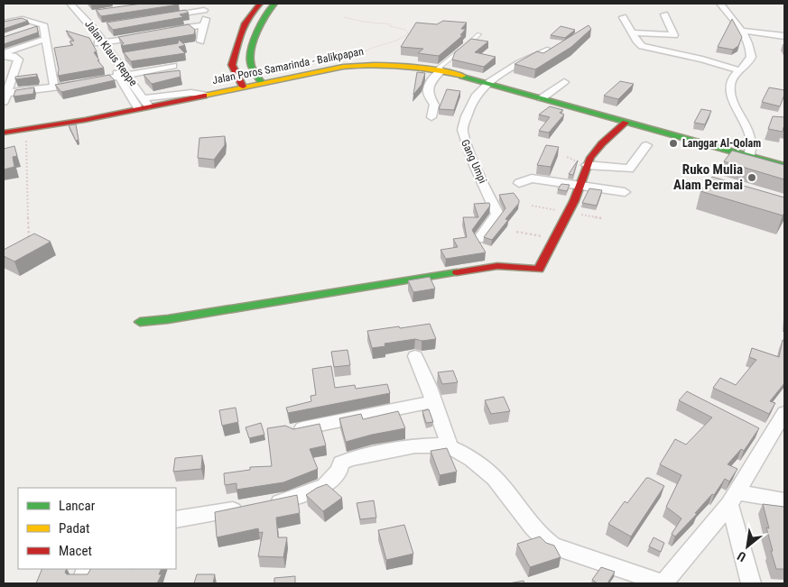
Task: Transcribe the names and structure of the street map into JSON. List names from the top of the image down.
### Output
{
  "streets": {
    "main road": ["Jalan Poros Samarinda - Balikpapan"],
    "street": ["Jalan Klaus Reppe", "Gang Umpi"]
  },
  "crossings": [
    ["Jalan Klaus Reppe", "Jalan Poros Samarinda - Balikpapan"],
    ["Jalan Poros Samarinda - Balikpapan", "Gang Umpi"]
  ],
  "places": ["Langgar Al-Qolam", "Ruko Mulia Alam Permai"],
  "legend": ["Lancar", "Padat", "Macet"],
  "north": "bottom left"
}
